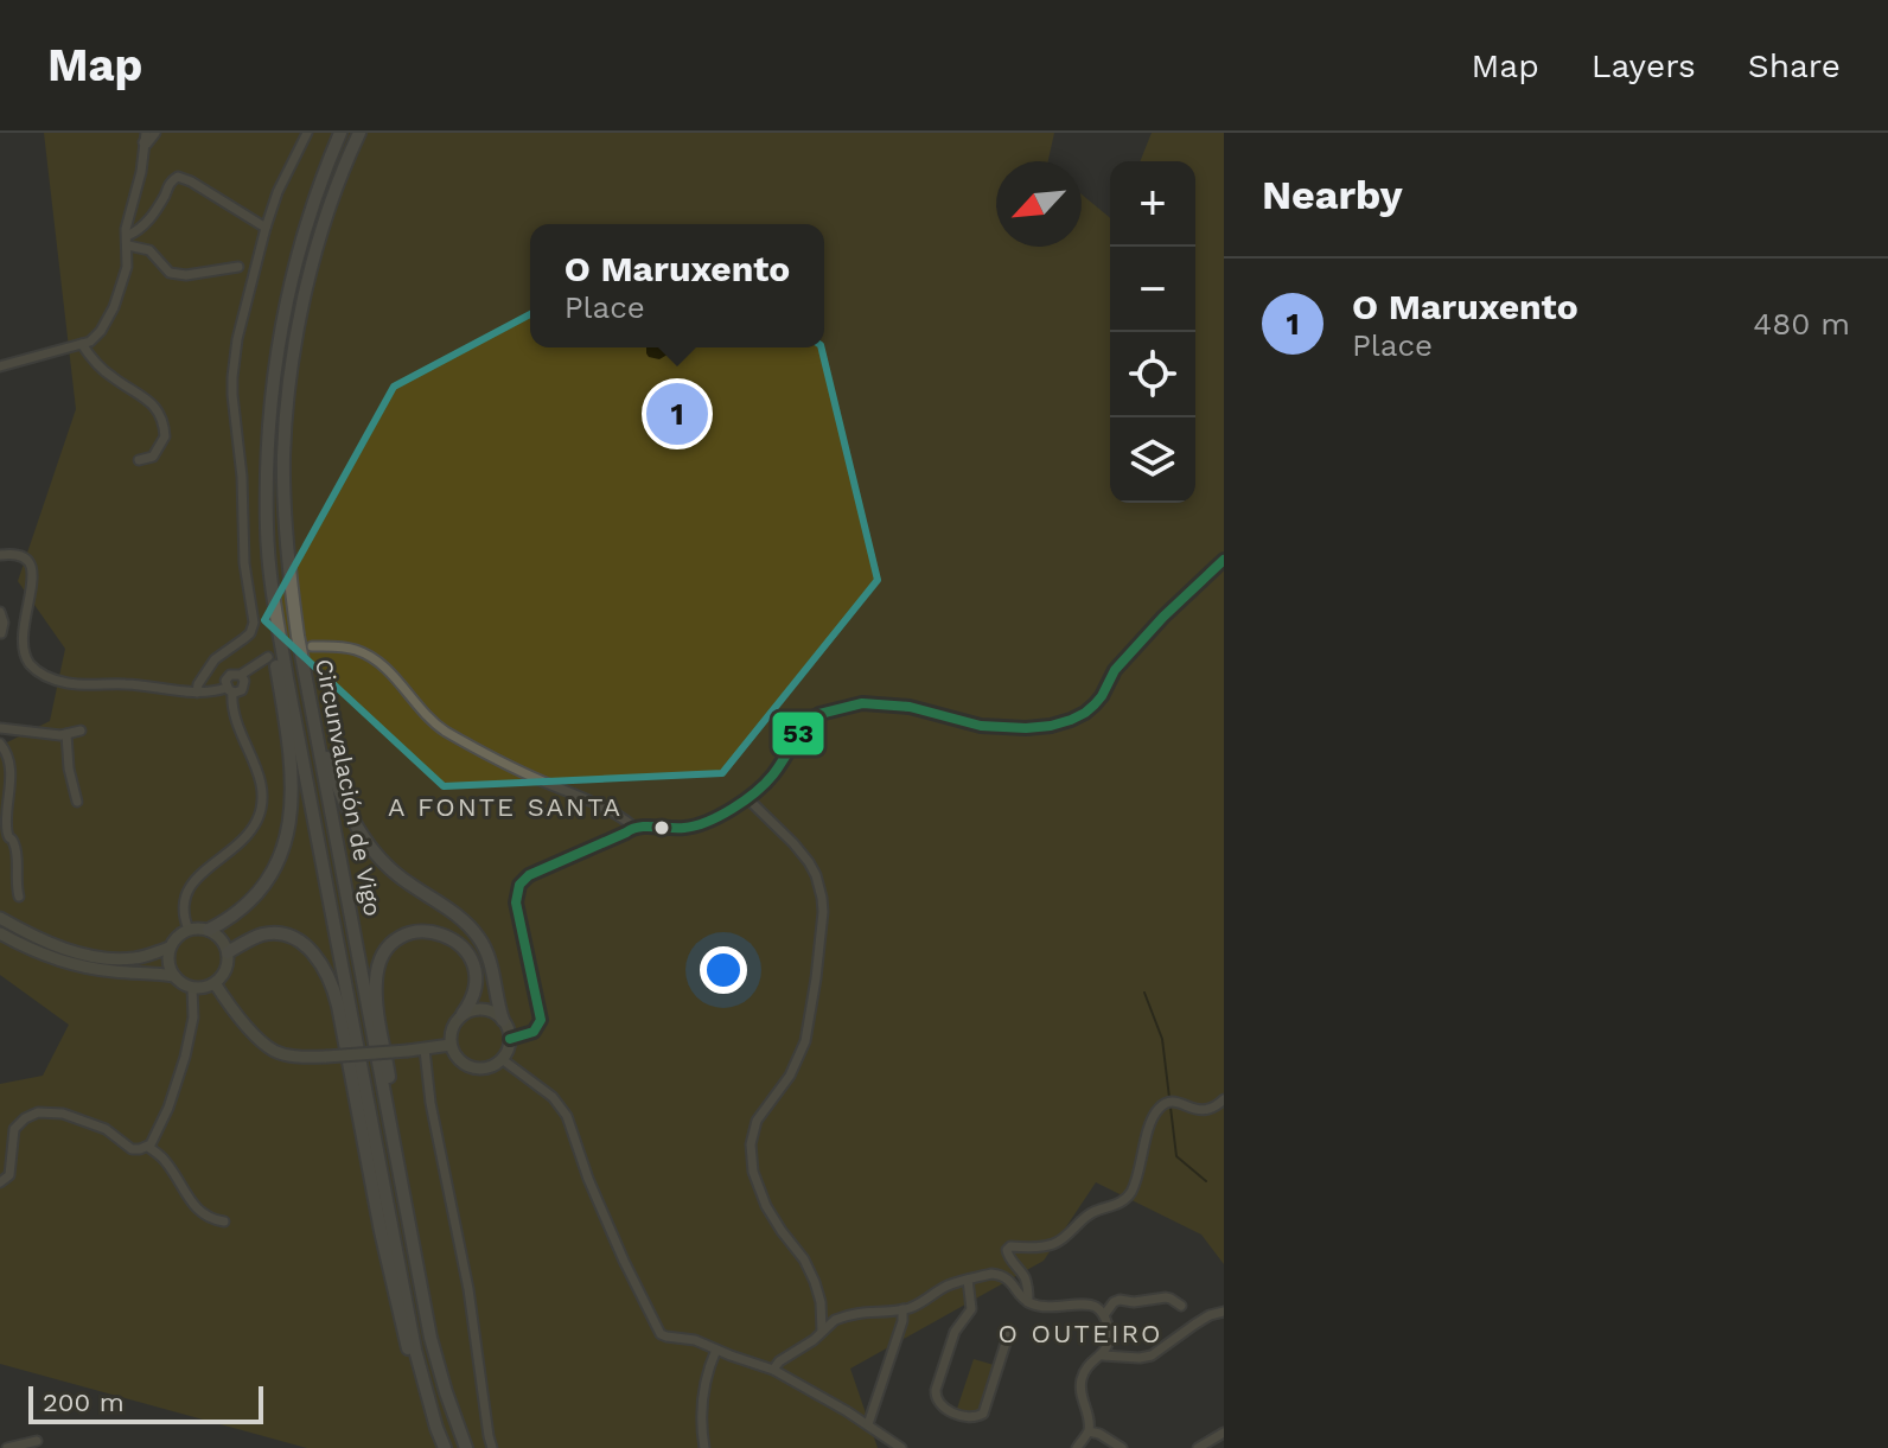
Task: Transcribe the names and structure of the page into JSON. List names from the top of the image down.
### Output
{
  "streets": {
    "highway": ["Circunvalación de Vigo"]
  },
  "districts": ["A FONTE SANTA", "O OUTEIRO"],
  "lines": ["transit line 53"],
  "scale_bar": "200 m",
  "north": "bottom left",
  "page": {
    "header": "Map",
    "nav": ["Map", "Layers", "Share"],
    "heading": "Nearby",
    "map_buttons": ["+", "−"],
    "popup": ["O Maruxento", "Place"],
    "list": [
      {
        "mark": "1",
        "name": "O Maruxento",
        "note": "Place",
        "value": "480 m"
      }
    ],
    "pins": "1",
    "scale": "200 m"
  }
}
